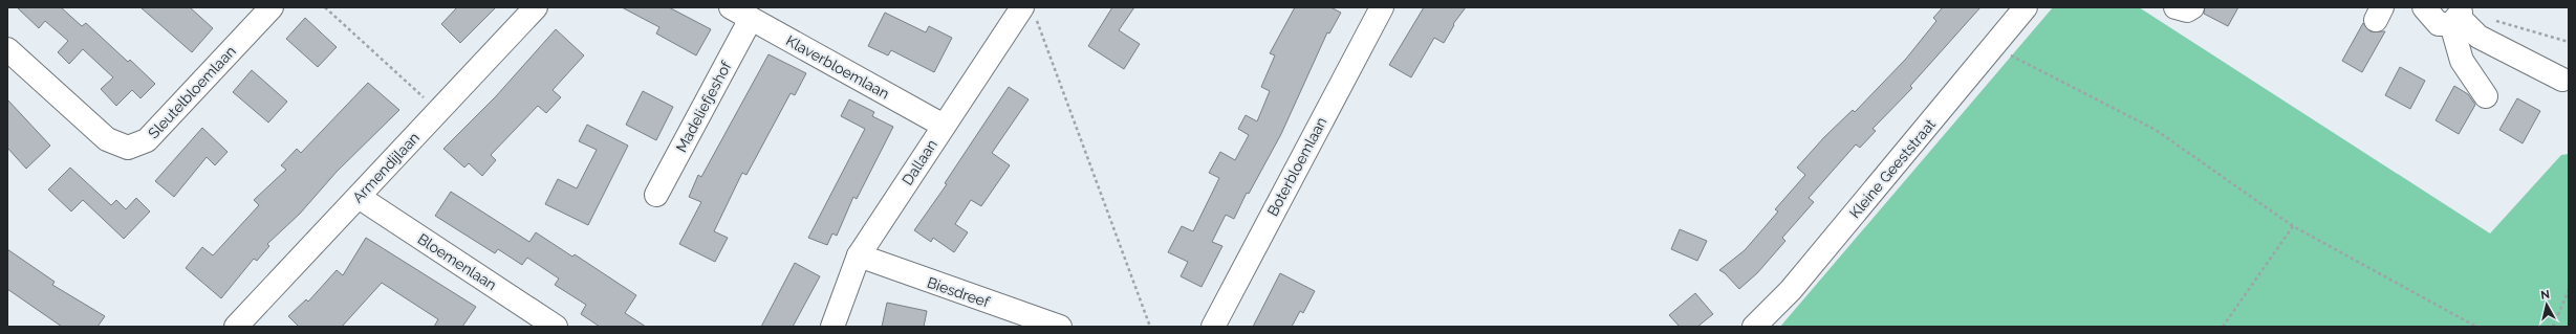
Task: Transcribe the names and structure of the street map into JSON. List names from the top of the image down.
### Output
{
  "streets": {
    "street": [
      "Klaverbloemlaan",
      "Sleutelbloemlaan",
      "Madeliefjeshof",
      "Dallaan",
      "Boterbloemlaan",
      "Armendijlaan",
      "Kleine Geeststraat",
      "Bloemenlaan",
      "Biesdreef"
    ]
  },
  "crossings": [
    ["Klaverbloemlaan", "Madeliefjeshof"],
    ["Klaverbloemlaan", "Dallaan"],
    ["Dallaan", "Biesdreef"],
    ["Armendijlaan", "Bloemenlaan"]
  ],
  "north": "top"
}
